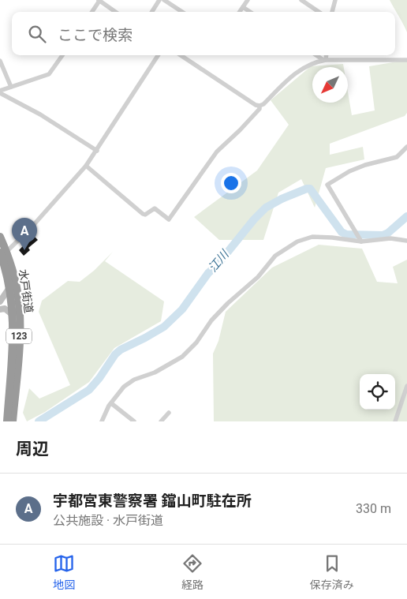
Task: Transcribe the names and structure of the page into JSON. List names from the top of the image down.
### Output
{
  "streets": {
    "highway": ["水戸街道", "123"]
  },
  "water": ["江川"],
  "north": "bottom left",
  "page": {
    "search": "ここで検索",
    "pins": "A",
    "heading": "周辺",
    "list": [
      {
        "mark": "A",
        "name": "宇都宮東警察署 鐺山町駐在所",
        "note": "公共施設 · 水戸街道",
        "value": "330 m"
      }
    ],
    "nav": ["地図", "経路", "保存済み"]
  }
}
